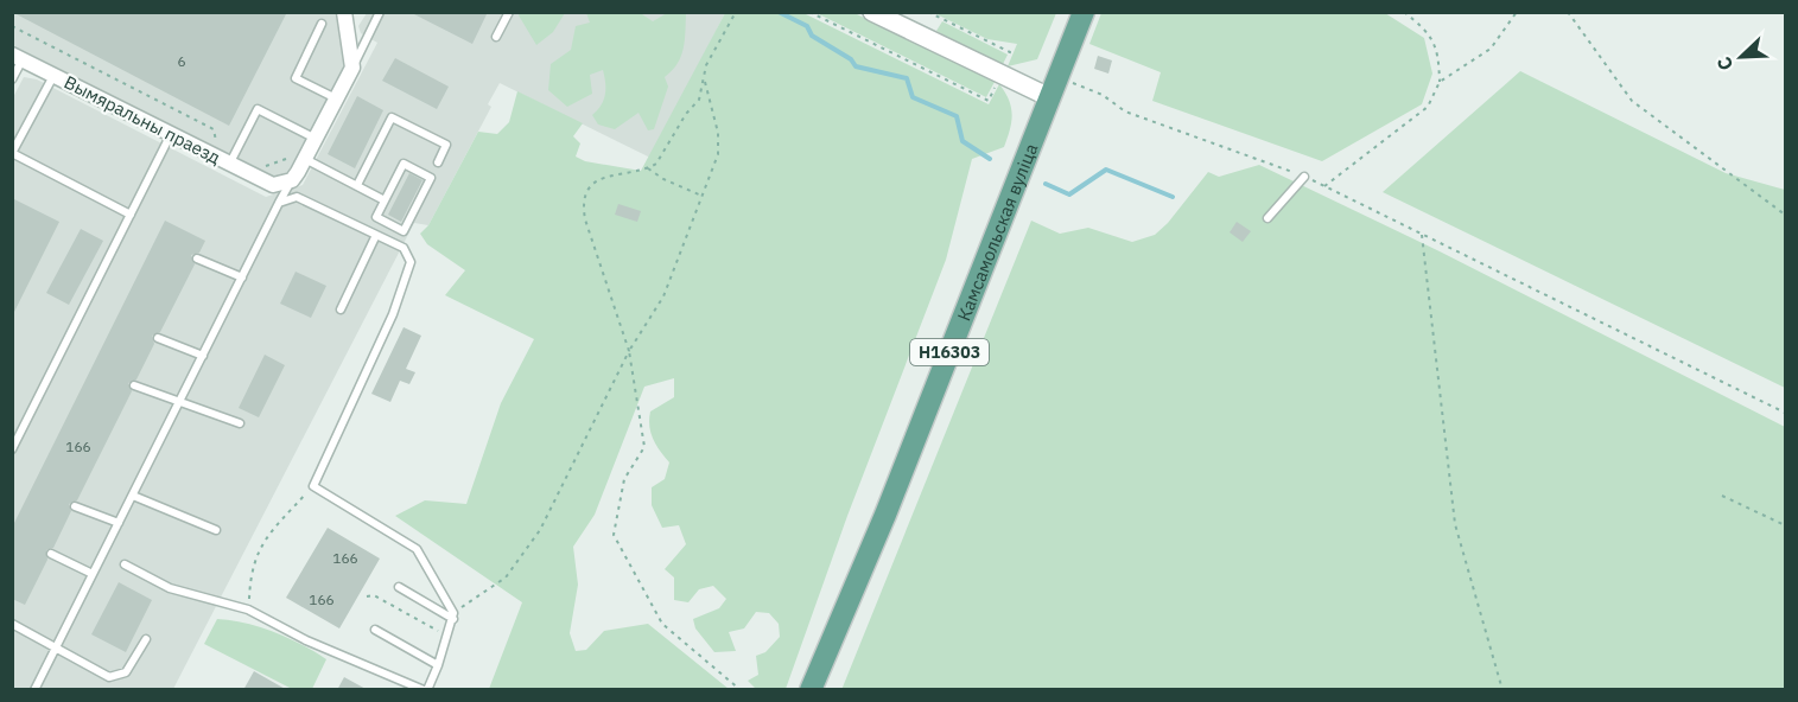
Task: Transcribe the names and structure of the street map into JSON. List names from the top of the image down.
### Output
{
  "streets": {
    "main road": ["Камсамольская вуліца", "Н16303"],
    "street": ["Вымяральны праезд"]
  },
  "house_numbers": [
    "6",
    "166",
    "166",
    "166"
  ],
  "north": "bottom left"
}
